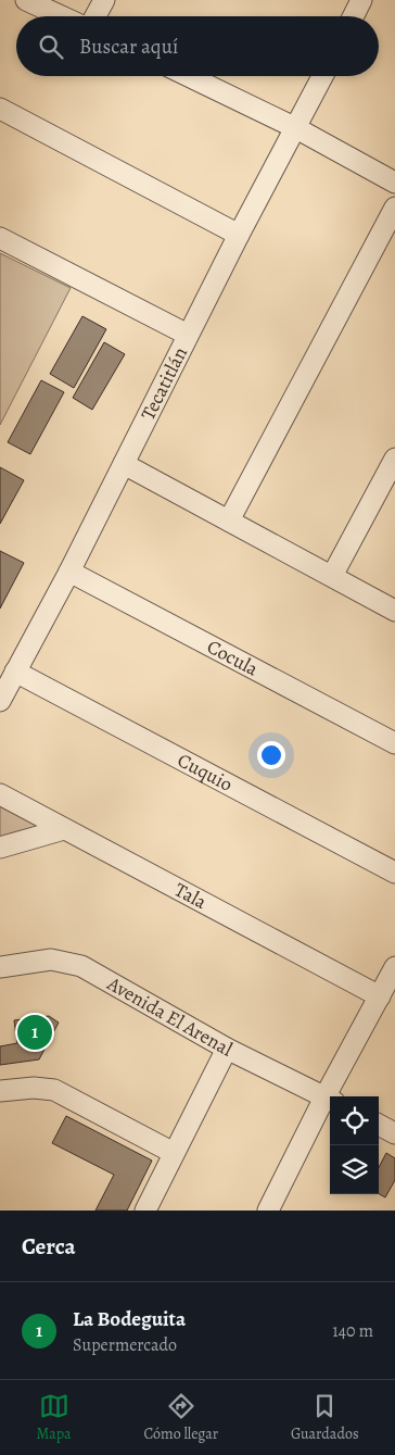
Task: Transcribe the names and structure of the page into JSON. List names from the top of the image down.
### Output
{
  "streets": {
    "street": [
      "Tecatitlán",
      "Cocula",
      "Cuquio",
      "Tala",
      "Avenida El Arenal"
    ]
  },
  "crossings": [
    ["Tecatitlán", "Cocula"],
    ["Tecatitlán", "Cuquio"]
  ],
  "page": {
    "search": "Buscar aquí",
    "pins": "1",
    "heading": "Cerca",
    "list": [
      {
        "mark": "1",
        "name": "La Bodeguita",
        "note": "Supermercado",
        "value": "140 m"
      }
    ],
    "nav": ["Mapa", "Cómo llegar", "Guardados"]
  }
}
